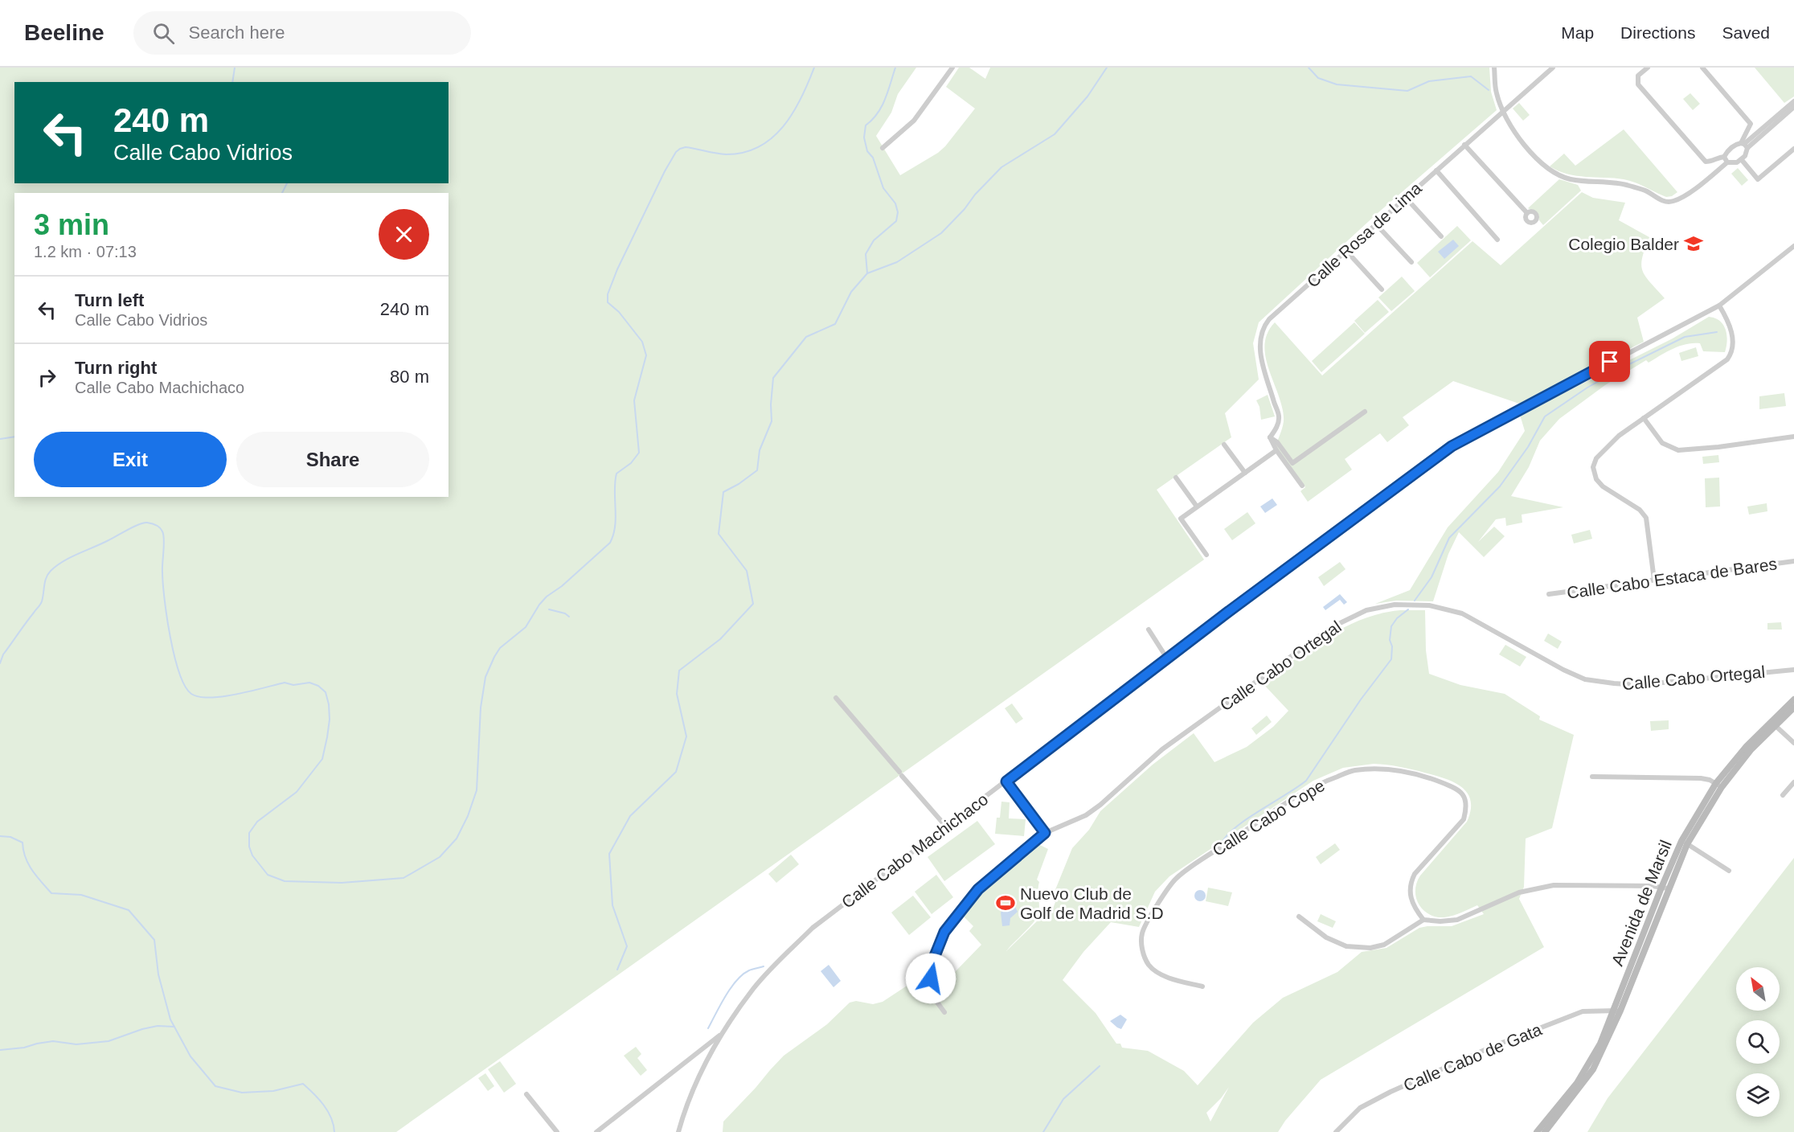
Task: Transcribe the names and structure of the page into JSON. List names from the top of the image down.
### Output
{
  "streets": {
    "street": [
      "Calle Rosa de Lima",
      "Calle Cabo Estaca de Bares",
      "Calle Cabo Ortegal",
      "Calle Cabo Cope",
      "Calle Cabo Machichaco",
      "Avenida de Marsil",
      "Calle Cabo de Gata"
    ]
  },
  "crossings": [
    ["Avenida de Marsil", "Calle Cabo de Gata"]
  ],
  "places": {
    "school or university": ["Colegio Balder"],
    "sports": ["Nuevo Club de Golf de Madrid S.D"]
  },
  "north": "top left",
  "page": {
    "header": "Beeline",
    "search": "Search here",
    "nav": ["Map", "Directions", "Saved"],
    "turn": ["240 m", "Calle Cabo Vidrios"],
    "heading": ["3 min", "1.2 km · 07:13"],
    "list": [
      {
        "name": "Turn left",
        "note": "Calle Cabo Vidrios",
        "value": "240 m"
      },
      {
        "name": "Turn right",
        "note": "Calle Cabo Machichaco",
        "value": "80 m"
      }
    ],
    "buttons": ["Exit", "Share"]
  }
}
